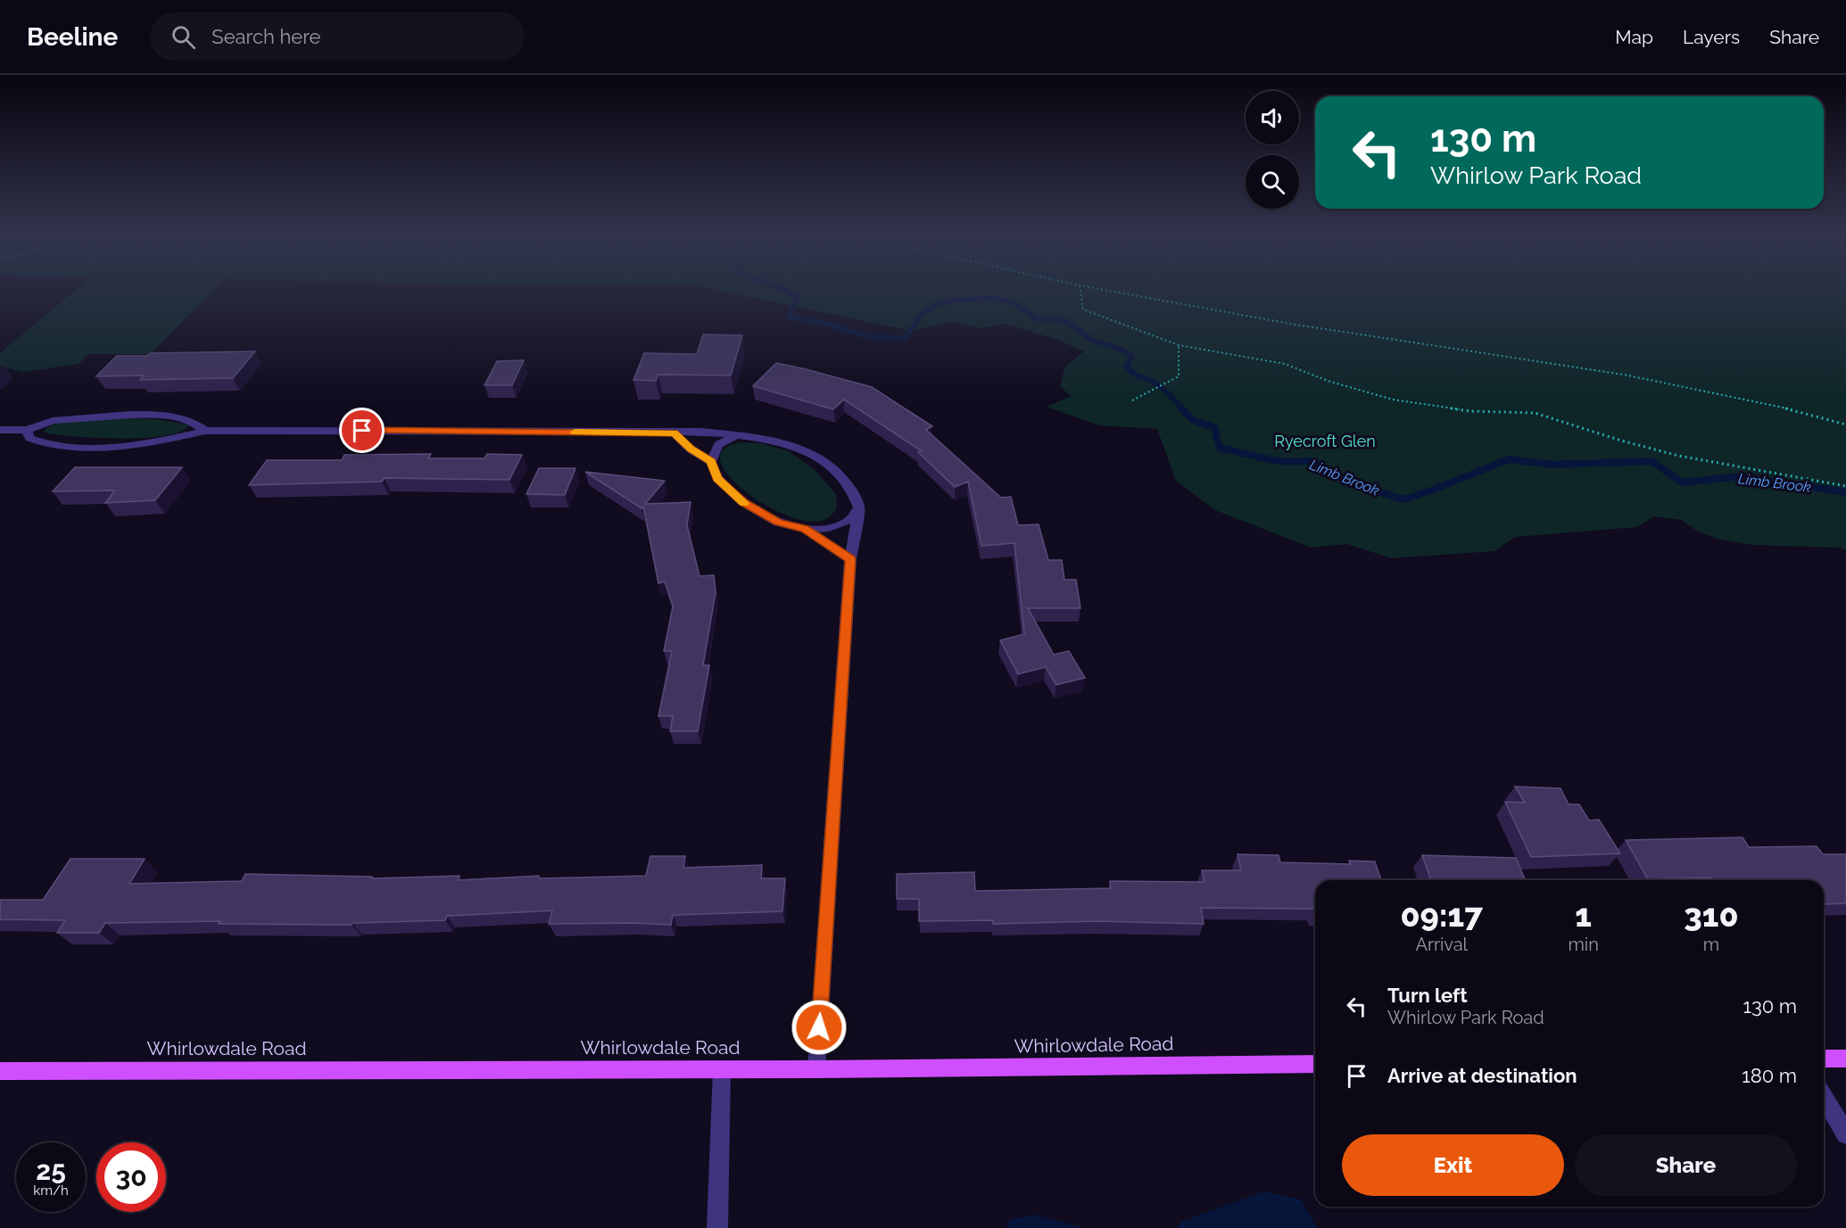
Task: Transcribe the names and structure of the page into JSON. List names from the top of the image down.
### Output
{
  "streets": {
    "main road": ["Whirlowdale Road"]
  },
  "water": ["Limb Brook"],
  "parks": ["Ryecroft Glen"],
  "page": {
    "header": "Beeline",
    "search": "Search here",
    "nav": ["Map", "Layers", "Share"],
    "turn": ["130 m", "Whirlow Park Road"],
    "eta": [
      "09:17",
      "Arrival",
      "1",
      "min",
      "310",
      "m"
    ],
    "list": [
      {
        "name": "Turn left",
        "note": "Whirlow Park Road",
        "value": "130 m"
      },
      {
        "name": "Arrive at destination",
        "value": "180 m"
      }
    ],
    "buttons": ["Exit", "Share"],
    "speed": "25 km/h",
    "limit": "30"
  }
}
